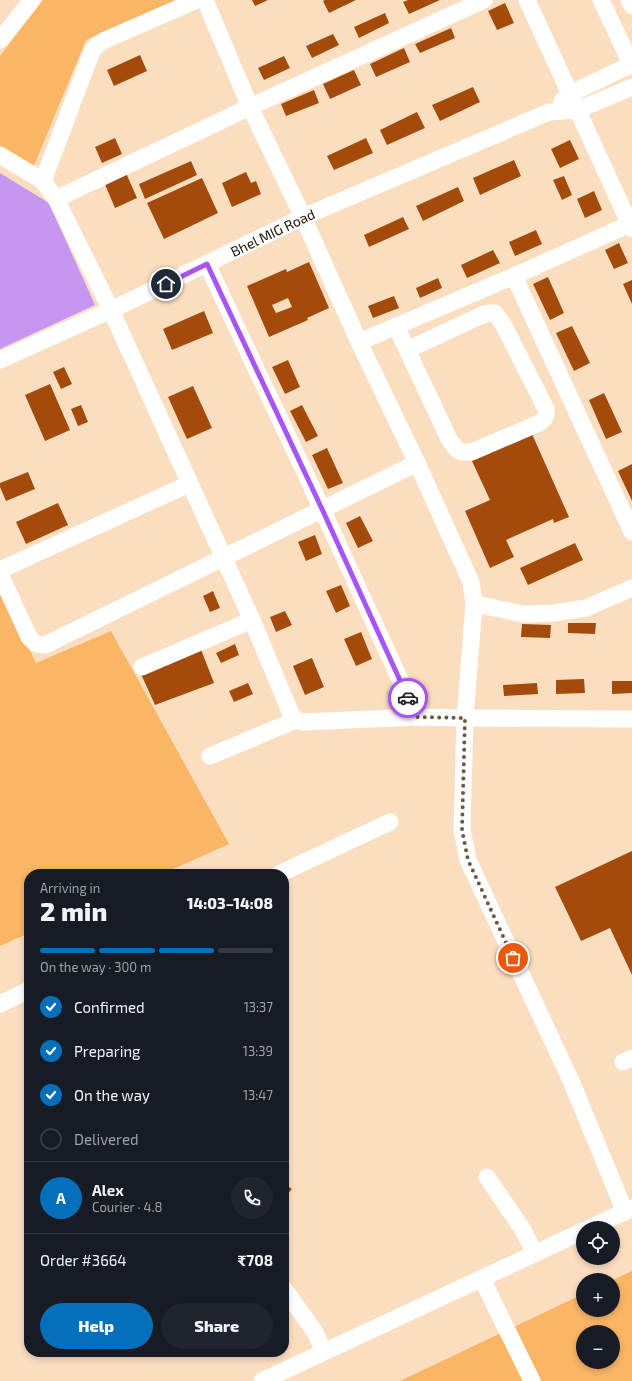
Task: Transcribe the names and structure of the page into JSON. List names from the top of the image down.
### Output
{
  "streets": {
    "street": ["Bhel MIG Road"]
  },
  "page": {
    "heading": ["2 min", "Arriving in", "14:03–14:08"],
    "panel": [
      "Alex",
      "Courier · 4.8",
      "Order #3664",
      "₹708"
    ],
    "bar": "On the way · 300 m",
    "list": [
      ["Confirmed", "13:37"],
      ["Preparing", "13:39"],
      ["On the way", "13:47"],
      "Delivered"
    ],
    "round": "A",
    "map_buttons": ["+", "−"],
    "buttons": ["Help", "Share"]
  }
}
